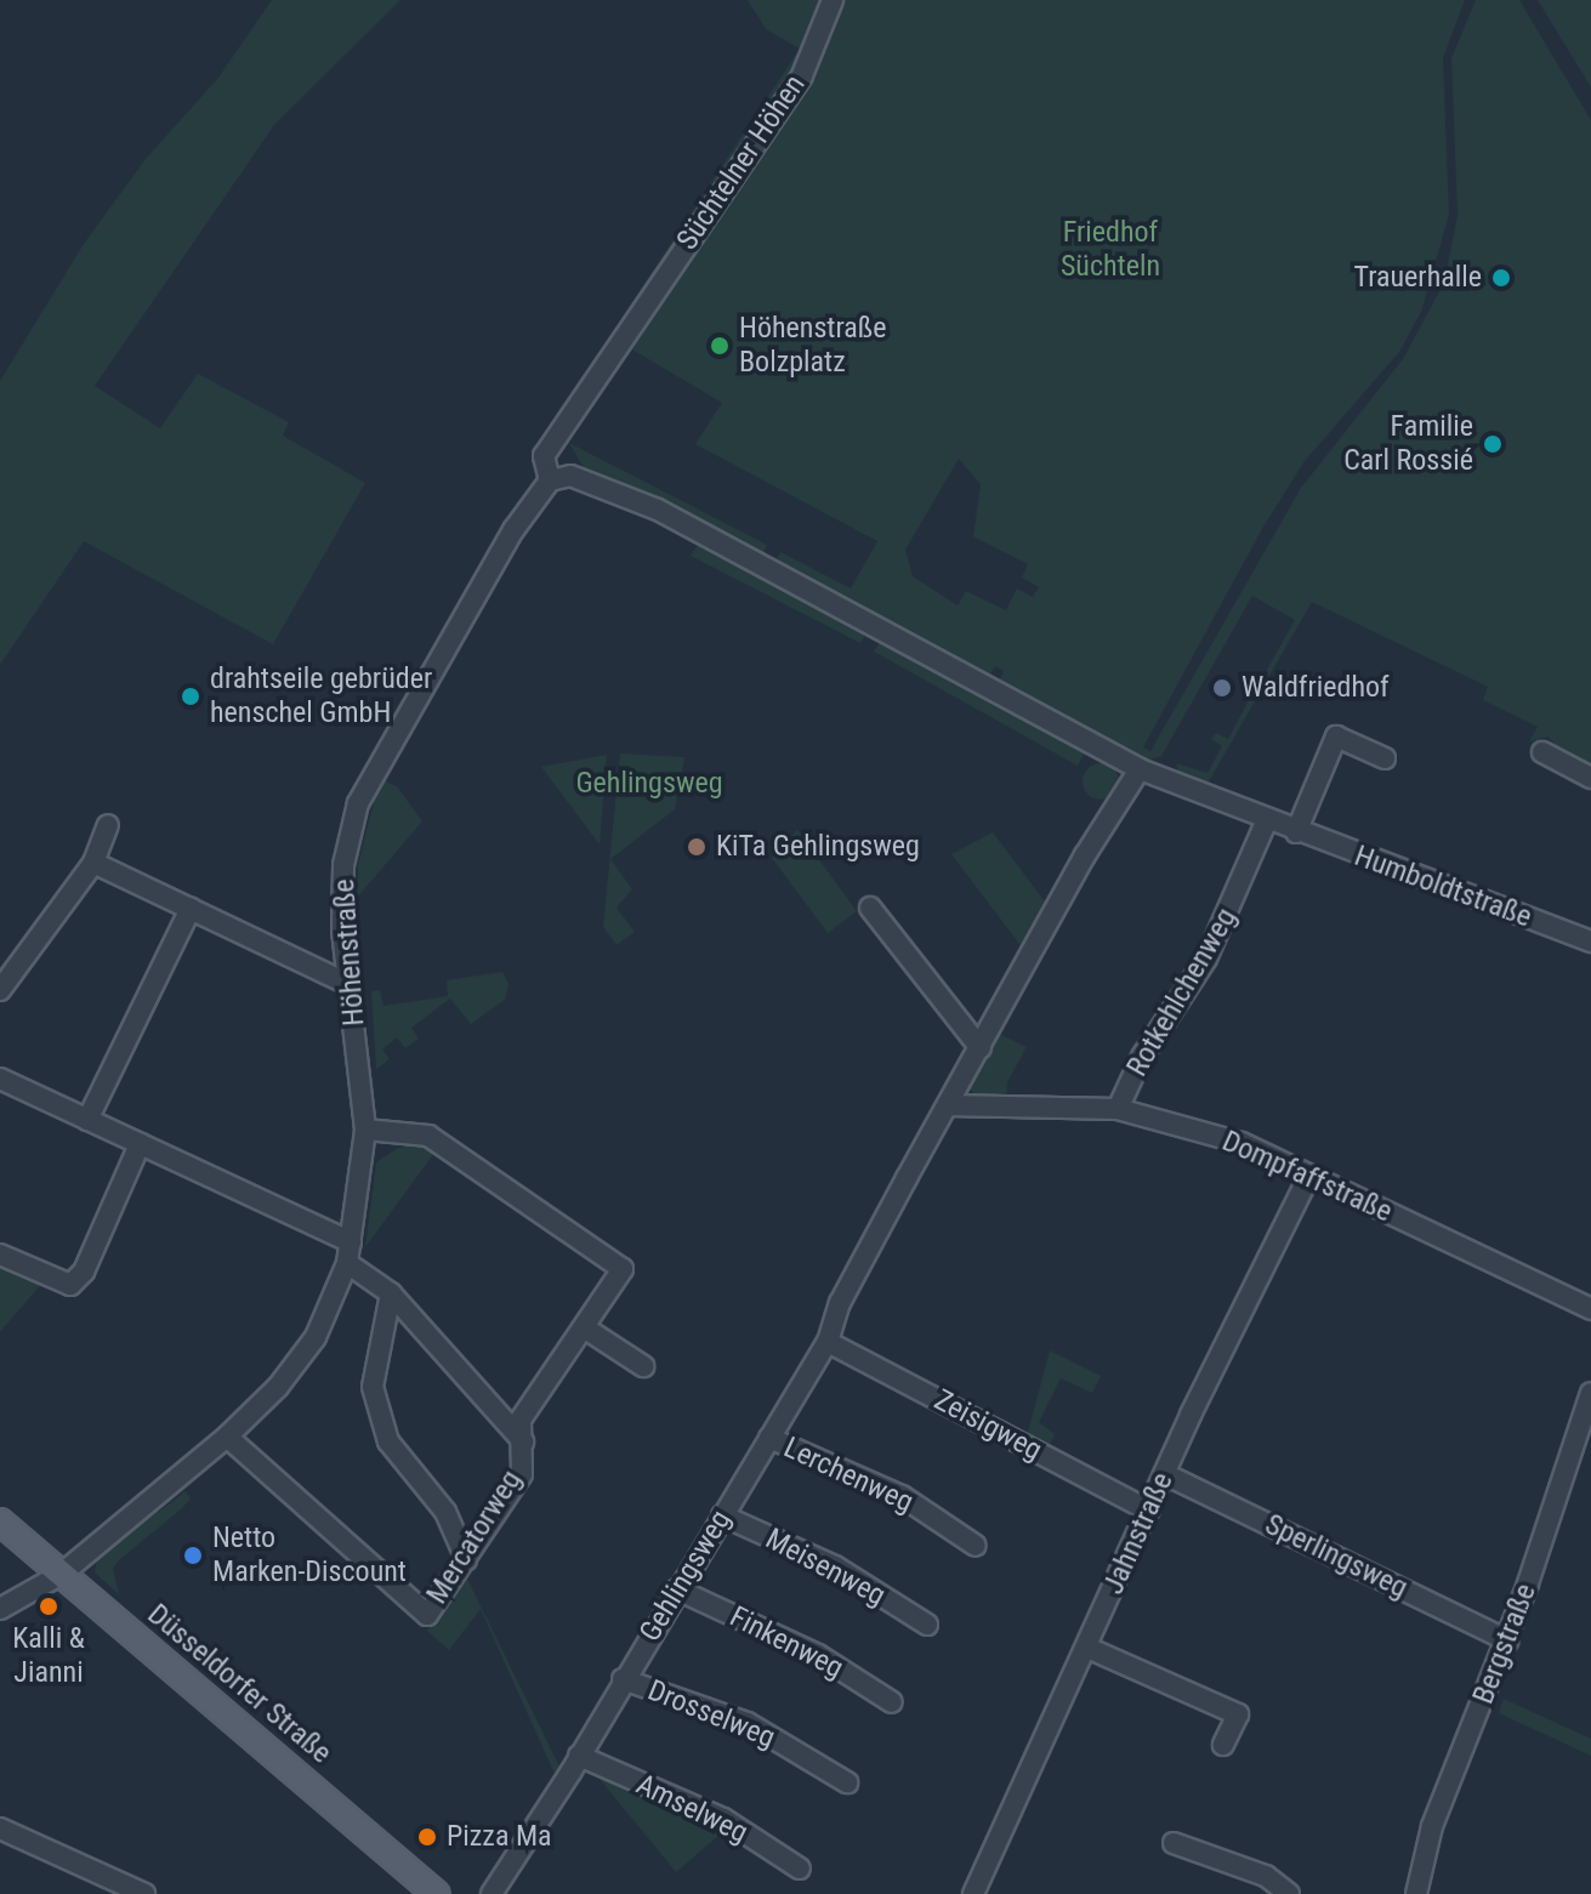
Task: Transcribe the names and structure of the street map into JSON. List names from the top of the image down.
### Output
{
  "streets": {
    "main road": ["Düsseldorfer Straße"],
    "street": [
      "Süchtelner Höhen",
      "Humboldtstraße",
      "Höhenstraße",
      "Rotkehlchenweg",
      "Dompfaffstraße",
      "Zeisigweg",
      "Lerchenweg",
      "Jahnstraße",
      "Mercatorweg",
      "Sperlingsweg",
      "Meisenweg",
      "Gehlingsweg",
      "Finkenweg",
      "Bergstraße",
      "Drosselweg",
      "Amselweg"
    ]
  },
  "crossings": [
    ["Süchtelner Höhen", "Höhenstraße"],
    ["Humboldtstraße", "Rotkehlchenweg"],
    ["Humboldtstraße", "Gehlingsweg"],
    ["Höhenstraße", "Mercatorweg"],
    ["Höhenstraße", "Düsseldorfer Straße"],
    ["Rotkehlchenweg", "Dompfaffstraße"],
    ["Dompfaffstraße", "Jahnstraße"],
    ["Dompfaffstraße", "Gehlingsweg"],
    ["Zeisigweg", "Jahnstraße"],
    ["Zeisigweg", "Gehlingsweg"],
    ["Lerchenweg", "Gehlingsweg"],
    ["Jahnstraße", "Sperlingsweg"],
    ["Sperlingsweg", "Bergstraße"],
    ["Meisenweg", "Gehlingsweg"],
    ["Gehlingsweg", "Finkenweg"],
    ["Gehlingsweg", "Drosselweg"],
    ["Gehlingsweg", "Amselweg"]
  ],
  "parks": ["Friedhof Süchteln", "Gehlingsweg"],
  "places": [
    "Trauerhalle",
    "Höhenstraße Bolzplatz",
    "Familie Carl Rossié",
    "Waldfriedhof",
    "drahtseile gebrüder henschel GmbH",
    "KiTa Gehlingsweg",
    "Netto Marken-Discount",
    "Kalli & Jianni",
    "Pizza Ma"
  ]
}
